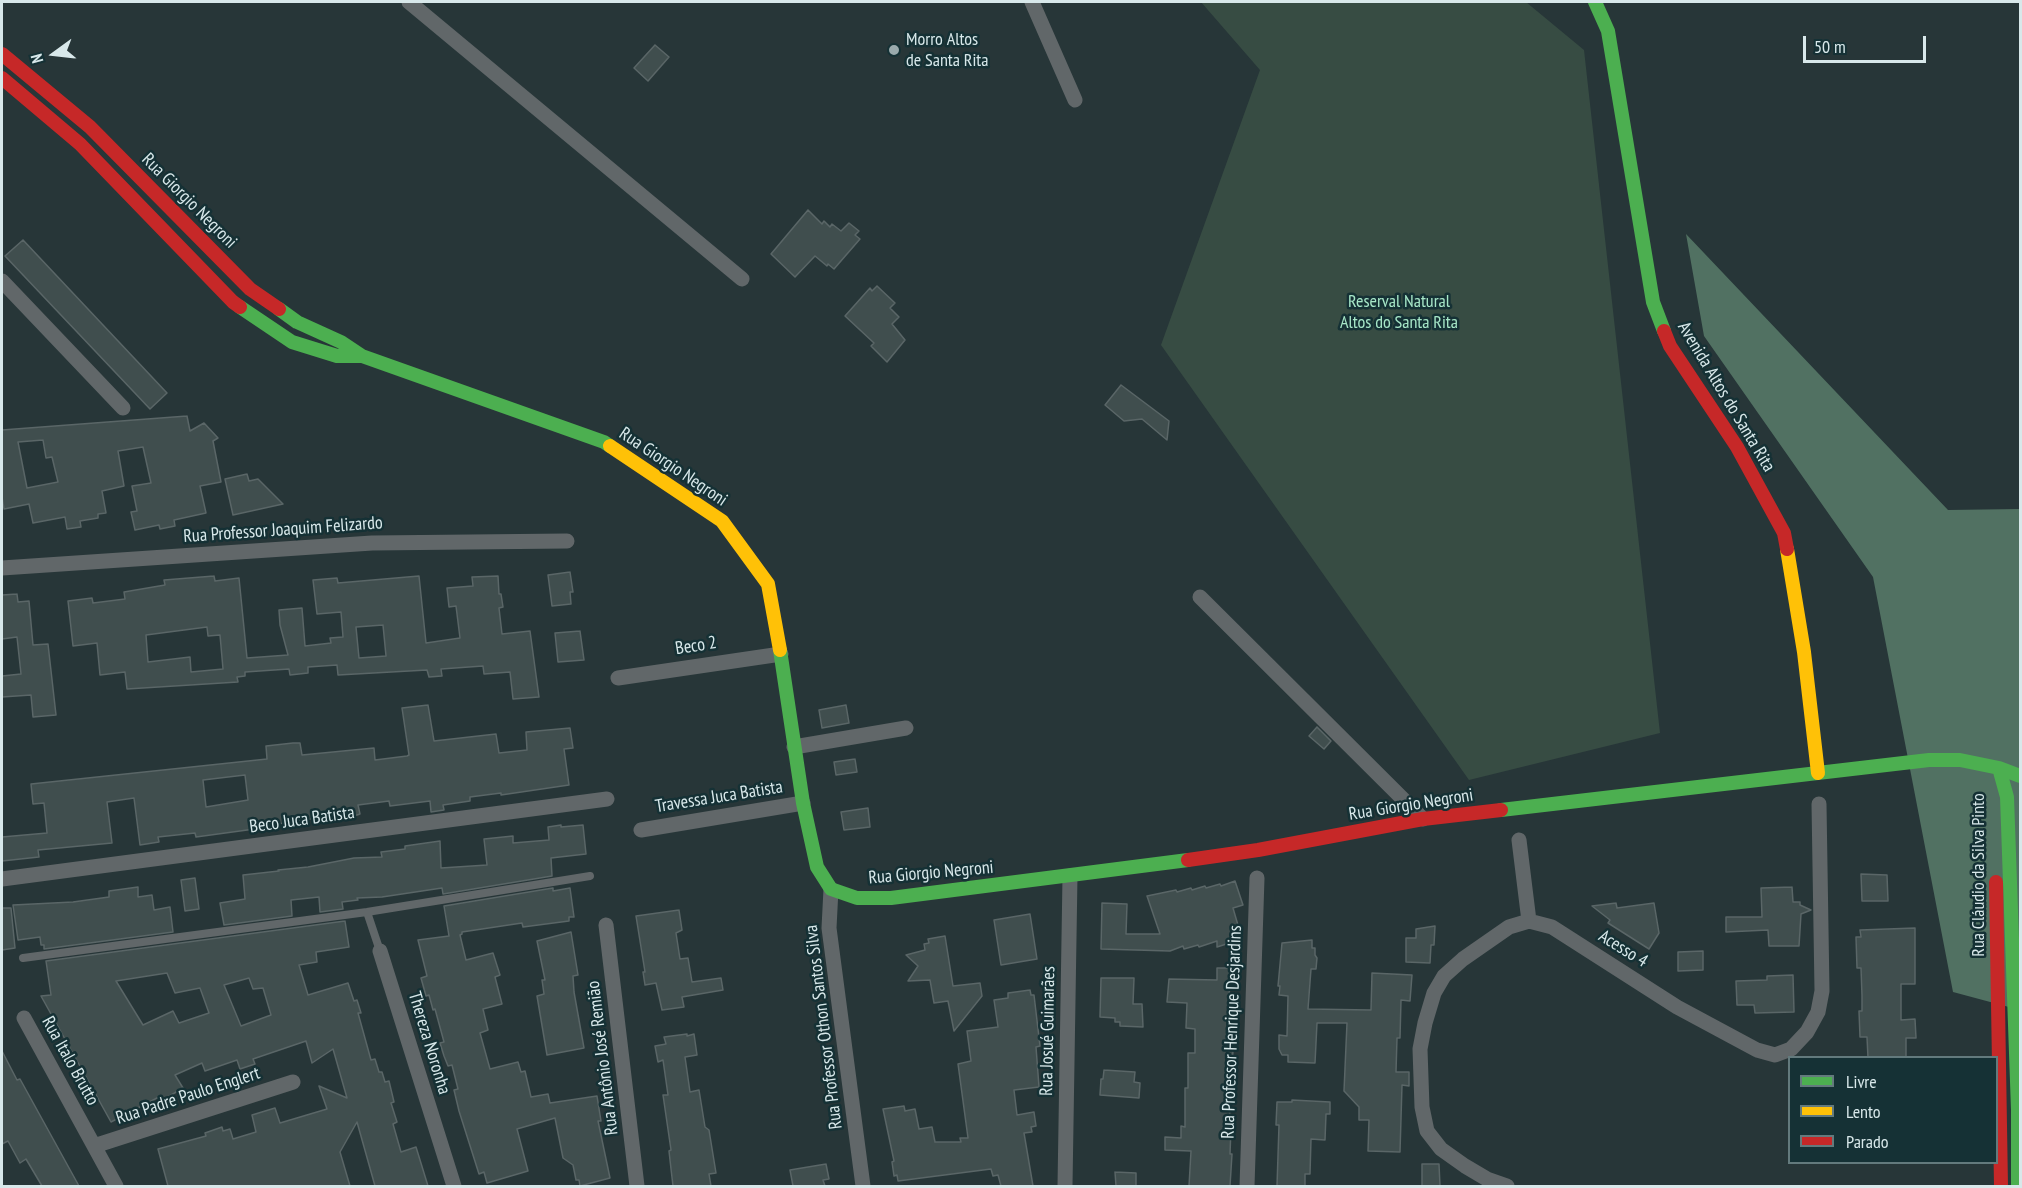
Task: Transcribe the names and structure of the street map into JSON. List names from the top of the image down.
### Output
{
  "streets": {
    "street": [
      "Rua Giorgio Negroni",
      "Avenida Altos do Santa Rita",
      "Rua Professor Joaquim Felizardo",
      "Beco 2",
      "Travessa Juca Batista",
      "Beco Juca Batista",
      "Rua Cláudio da Silva Pinto",
      "Acesso 4",
      "Rua Professor Othon Santos Silva",
      "Rua Josué Guimarães",
      "Rua Professor Henrique Desjardins",
      "Thereza Noronha",
      "Rua Antônio José Remião",
      "Rua Italo Brutto",
      "Rua Padre Paulo Englert"
    ]
  },
  "crossings": [
    ["Rua Giorgio Negroni", "Avenida Altos do Santa Rita"],
    ["Rua Giorgio Negroni", "Beco 2"],
    ["Rua Giorgio Negroni", "Rua Cláudio da Silva Pinto"],
    ["Rua Giorgio Negroni", "Rua Professor Othon Santos Silva"],
    ["Rua Giorgio Negroni", "Rua Josué Guimarães"],
    ["Rua Italo Brutto", "Rua Padre Paulo Englert"]
  ],
  "parks": ["Reserval Natural Altos do Santa Rita"],
  "places": ["Morro Altos de Santa Rita"],
  "legend": ["Livre", "Lento", "Parado"],
  "scale_bar": "50 m",
  "north": "left"
}
